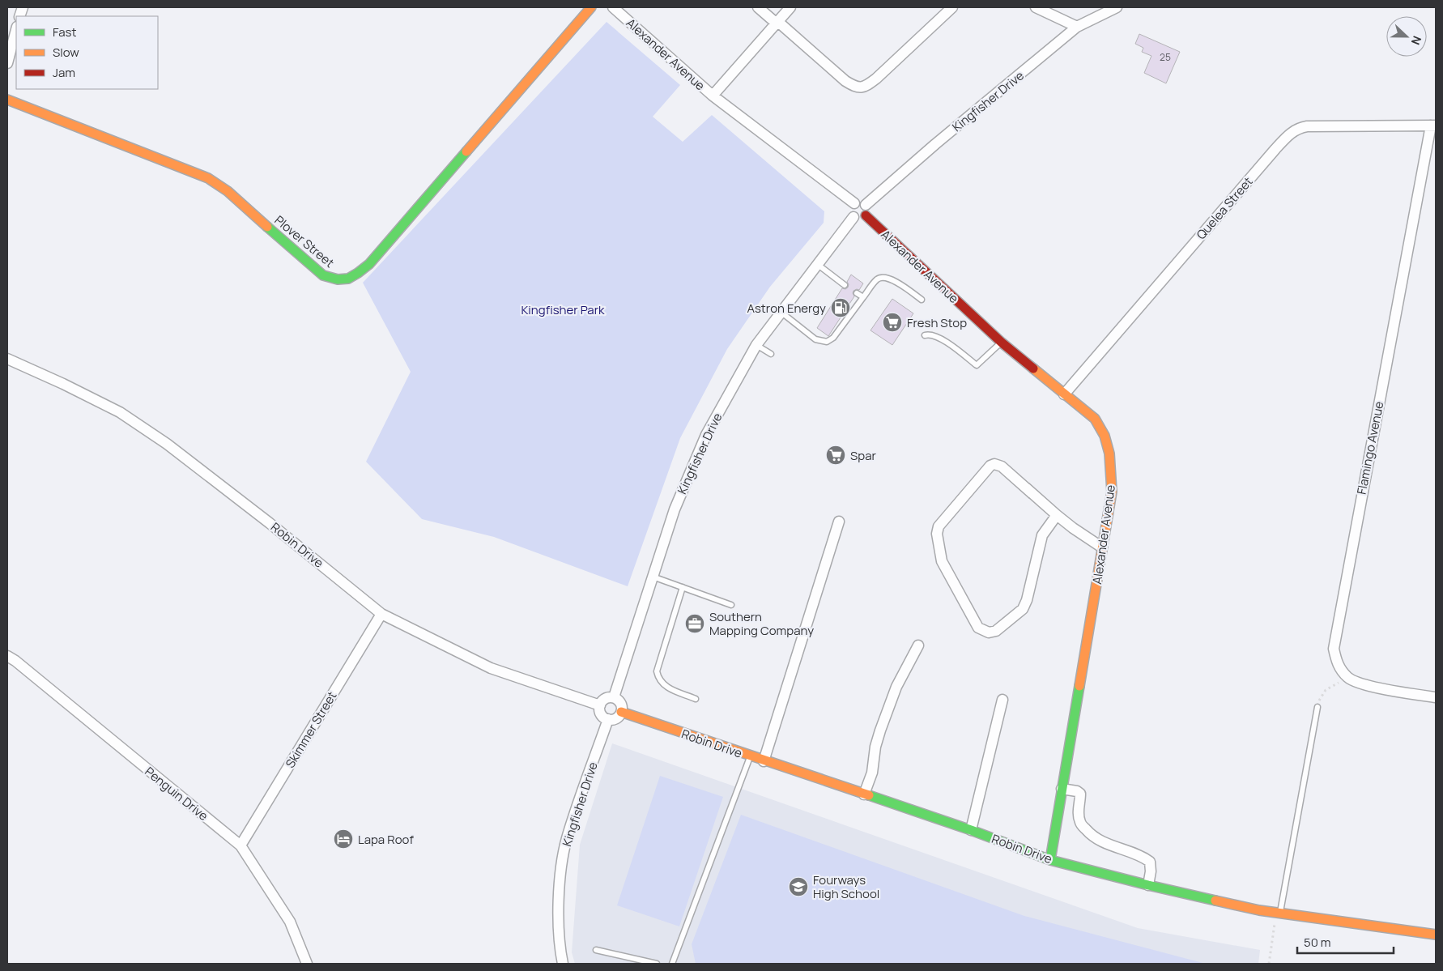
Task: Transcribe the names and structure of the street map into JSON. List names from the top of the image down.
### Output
{
  "streets": {
    "street": [
      "Alexander Avenue",
      "Kingfisher Drive",
      "Quelea Street",
      "Plover Street",
      "Flamingo Avenue",
      "Robin Drive",
      "Skimmer Street",
      "Penguin Drive"
    ]
  },
  "crossings": [
    ["Alexander Avenue", "Kingfisher Drive"],
    ["Alexander Avenue", "Quelea Street"],
    ["Alexander Avenue", "Robin Drive"],
    ["Kingfisher Drive", "Robin Drive"],
    ["Quelea Street", "Flamingo Avenue"],
    ["Robin Drive", "Skimmer Street"],
    ["Skimmer Street", "Penguin Drive"]
  ],
  "parks": ["Kingfisher Park"],
  "places": {
    "fuel station": ["Astron Energy"],
    "supermarket": ["Fresh Stop", "Spar"],
    "office": ["Southern Mapping Company"],
    "hotel": ["Lapa Roof"],
    "school or university": ["Fourways High School"]
  },
  "house_numbers": ["25"],
  "legend": ["Fast", "Slow", "Jam"],
  "scale_bar": "50 m",
  "north": "right"
}
